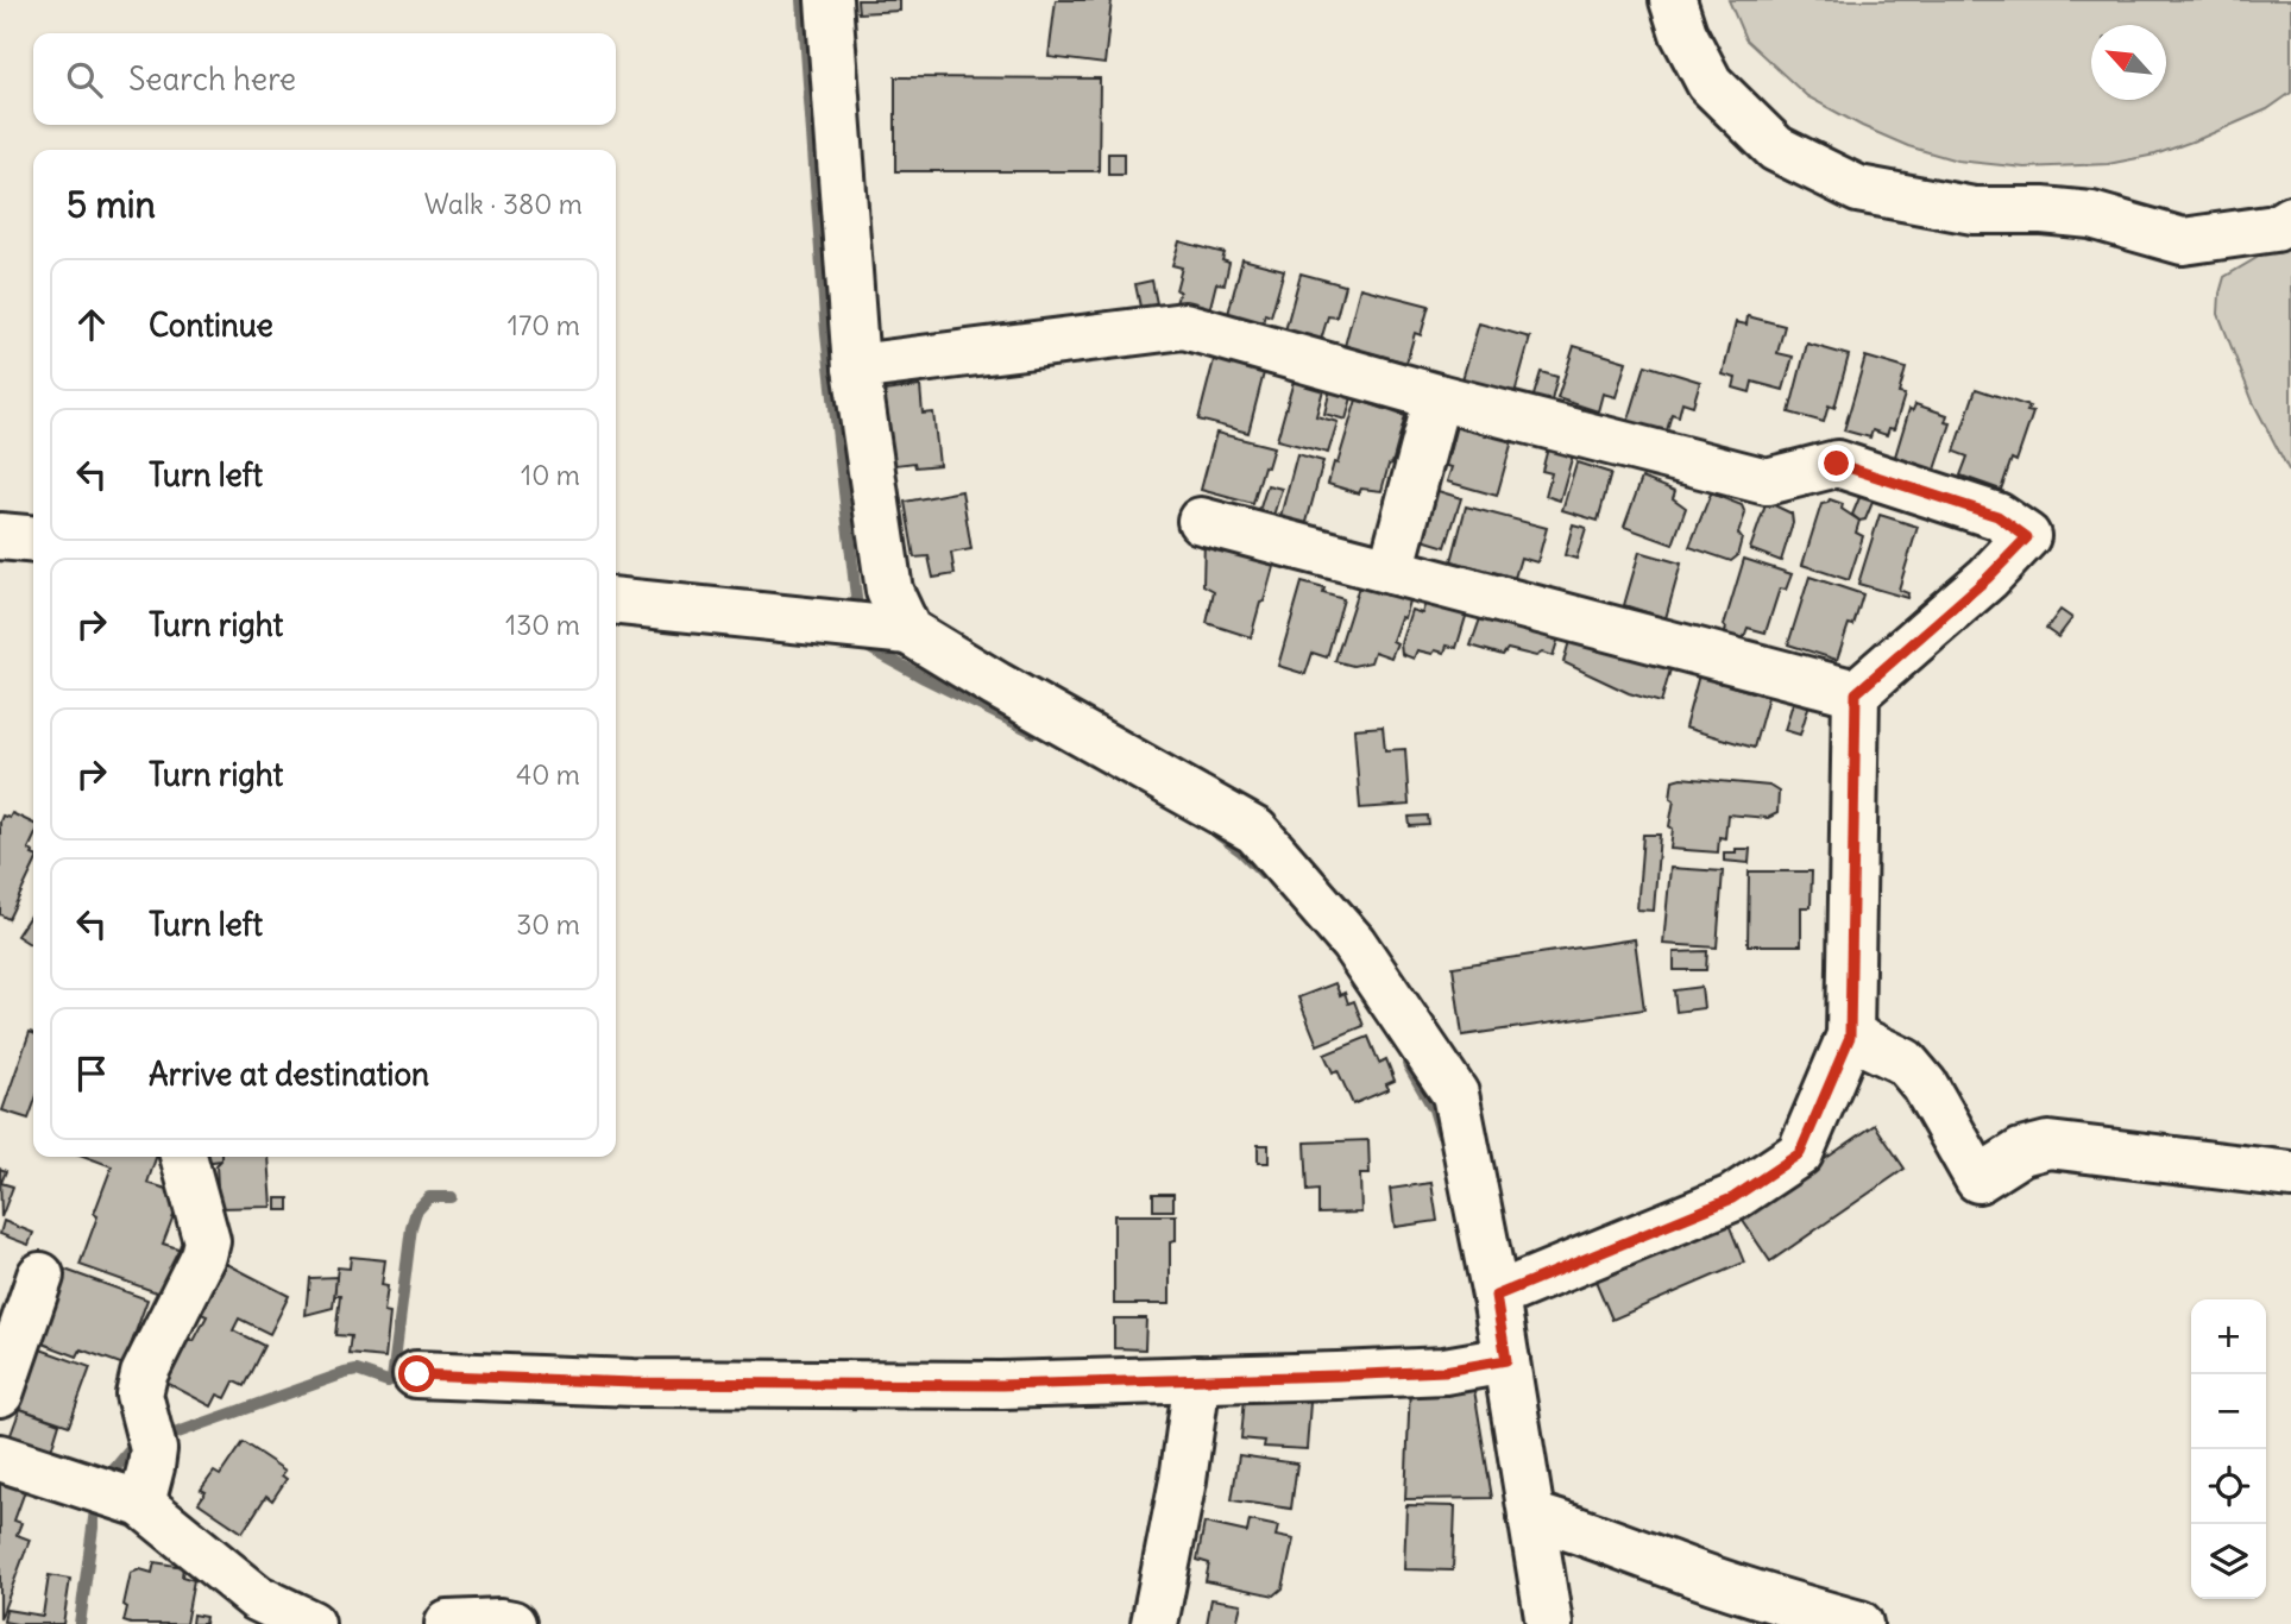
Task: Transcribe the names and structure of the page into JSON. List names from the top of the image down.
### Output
{
  "north": "top left",
  "page": {
    "search": "Search here",
    "heading": ["5 min", "Walk · 380 m"],
    "list": [
      ["Continue", "170 m"],
      ["Turn left", "10 m"],
      ["Turn right", "130 m"],
      ["Turn right", "40 m"],
      ["Turn left", "30 m"],
      "Arrive at destination"
    ],
    "map_buttons": ["+", "−"]
  }
}
